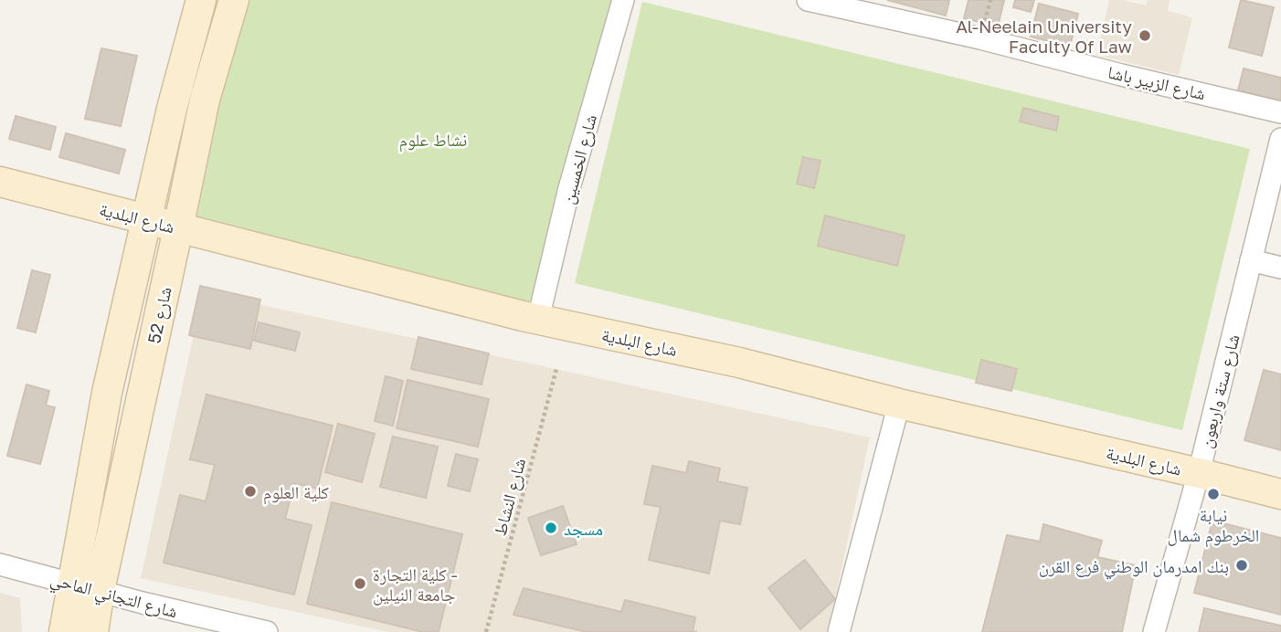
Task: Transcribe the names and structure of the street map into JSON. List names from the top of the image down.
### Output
{
  "streets": {
    "street": [
      "شارع الزبير باشا",
      "شارع الخمسين",
      "شارع البلدية",
      "شارع 52",
      "شارع ستة واربعون",
      "شارع التجاني الماحي"
    ],
    "path": ["شارع النشاط"]
  },
  "crossings": [
    ["شارع الخمسين", "شارع البلدية"],
    ["شارع البلدية", "شارع 52"],
    ["شارع البلدية", "شارع ستة واربعون"],
    ["شارع 52", "شارع التجاني الماحي"]
  ],
  "parks": ["نشاط علوم"],
  "places": [
    "Al-Neelain University Faculty Of Law",
    "كلية العلوم",
    "نيابة الخرطوم شمال",
    "مسجد",
    "بنك امدرمان الوطني فرع القرن",
    "كلية التجارة - جامعة النيلين"
  ]
}
